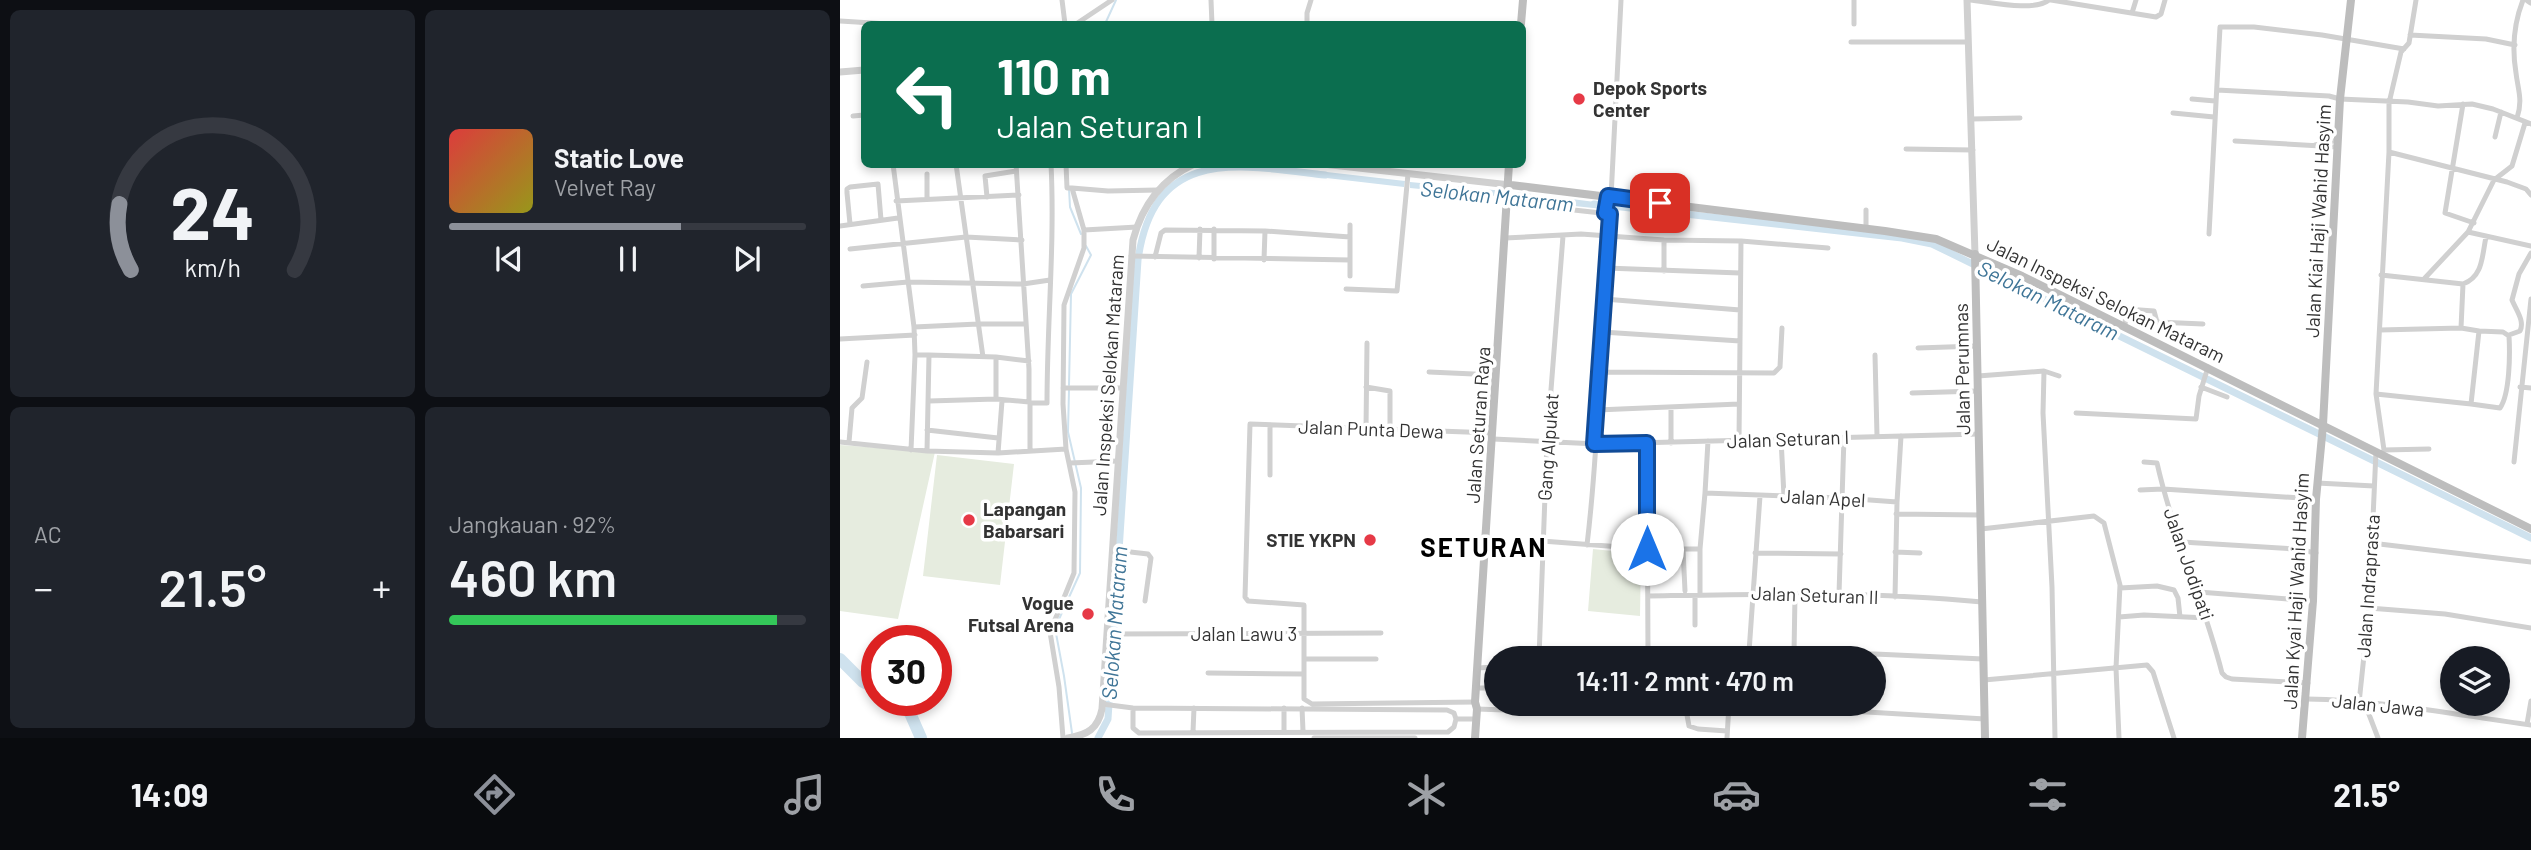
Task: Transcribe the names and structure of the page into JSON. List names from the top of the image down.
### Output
{
  "streets": {
    "main road": [
      "Jalan Kiai Haji Wahid Hasyim",
      "Jalan Inspeksi Selokan Mataram",
      "Jalan Perumnas",
      "Jalan Seturan Raya",
      "Jalan Kyai Haji Wahid Hasyim"
    ],
    "street": [
      "Jalan Punta Dewa",
      "Jalan Seturan I",
      "Gang Alpukat",
      "Jalan Apel",
      "Jalan Jodipati",
      "Jalan Indraprasta",
      "Jalan Seturan II",
      "Jalan Lawu 3",
      "Jalan Jawa"
    ]
  },
  "crossings": [
    ["Jalan Kiai Haji Wahid Hasyim", "Jalan Inspeksi Selokan Mataram"],
    ["Jalan Kiai Haji Wahid Hasyim", "Jalan Kyai Haji Wahid Hasyim"],
    ["Jalan Inspeksi Selokan Mataram", "Jalan Perumnas"],
    ["Jalan Inspeksi Selokan Mataram", "Jalan Seturan Raya"],
    ["Jalan Inspeksi Selokan Mataram", "Jalan Indraprasta"],
    ["Jalan Inspeksi Selokan Mataram", "Jalan Lawu 3"],
    ["Jalan Perumnas", "Jalan Seturan I"],
    ["Jalan Perumnas", "Jalan Seturan II"],
    ["Jalan Seturan Raya", "Jalan Punta Dewa"],
    ["Jalan Punta Dewa", "Jalan Seturan I"],
    ["Jalan Punta Dewa", "Gang Alpukat"],
    ["Jalan Punta Dewa", "Jalan Lawu 3"],
    ["Jalan Seturan I", "Gang Alpukat"],
    ["Jalan Jodipati", "Jalan Kyai Haji Wahid Hasyim"],
    ["Jalan Indraprasta", "Jalan Jawa"],
    ["Jalan Kyai Haji Wahid Hasyim", "Jalan Jawa"]
  ],
  "districts": ["SETURAN"],
  "water": ["Selokan Mataram"],
  "places": [
    "Depok Sports Center",
    "Lapangan Babarsari",
    "STIE YKPN",
    "Vogue Futsal Arena"
  ],
  "page": {
    "turn": ["110 m", "Jalan Seturan I"],
    "song": ["Static Love", "Velvet Ray"],
    "tile": [
      "AC",
      ["Jangkauan · 92%", "460 km"]
    ],
    "heat": ["−", "21.5°", "+"],
    "limit": "30",
    "trip": "14:11 · 2 mnt · 470 m",
    "tabs": ["14:09", "21.5°"],
    "gauge": ["24", "km/h"]
  }
}
